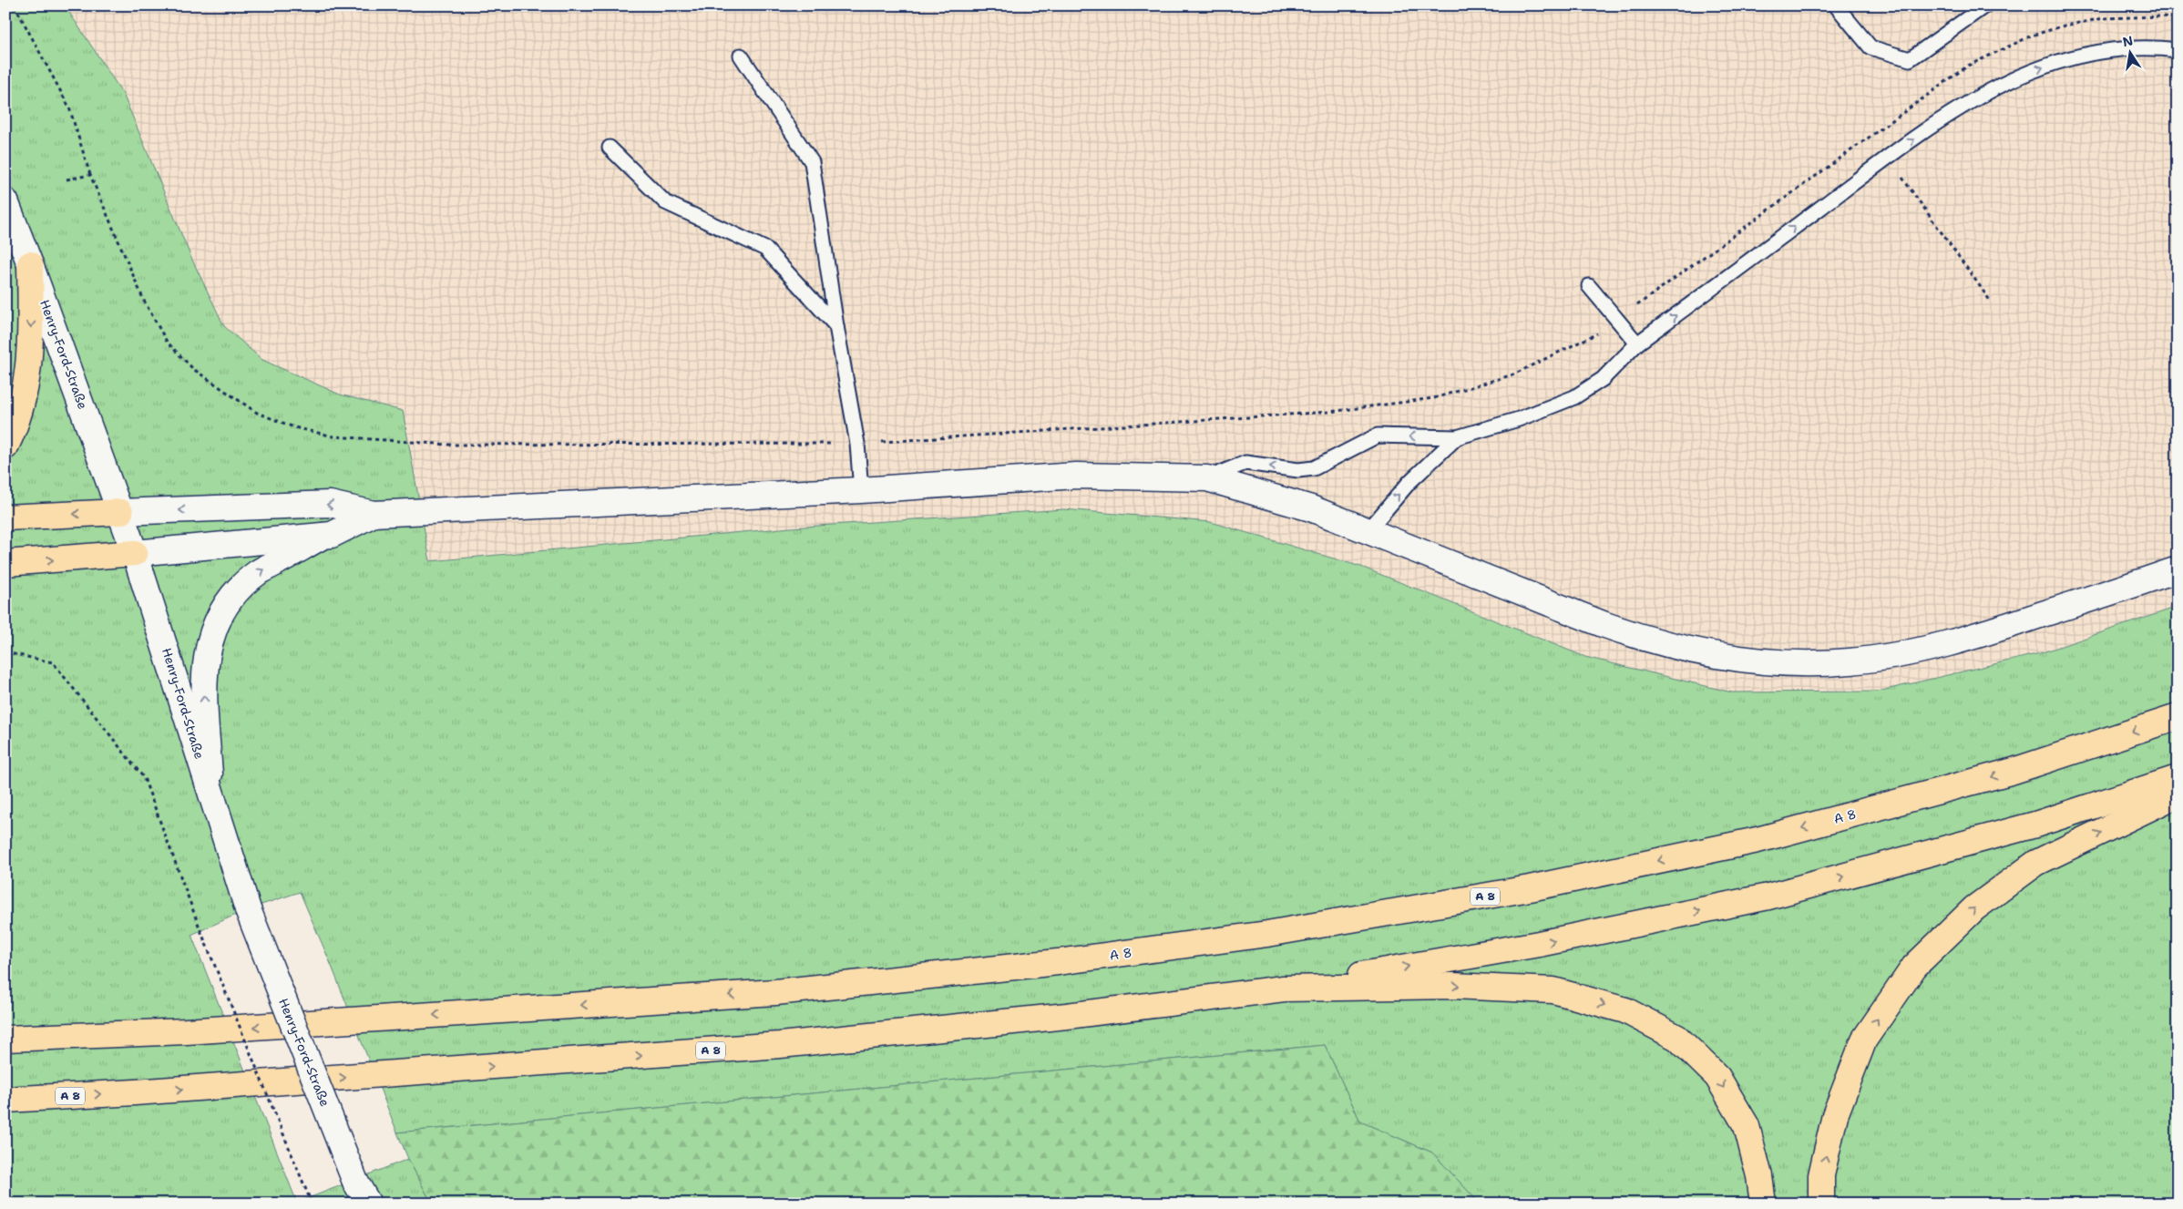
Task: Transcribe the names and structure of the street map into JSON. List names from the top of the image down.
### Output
{
  "streets": {
    "highway": ["A 8"],
    "street": ["Henry-Ford-Straße"]
  },
  "north": "top"
}
